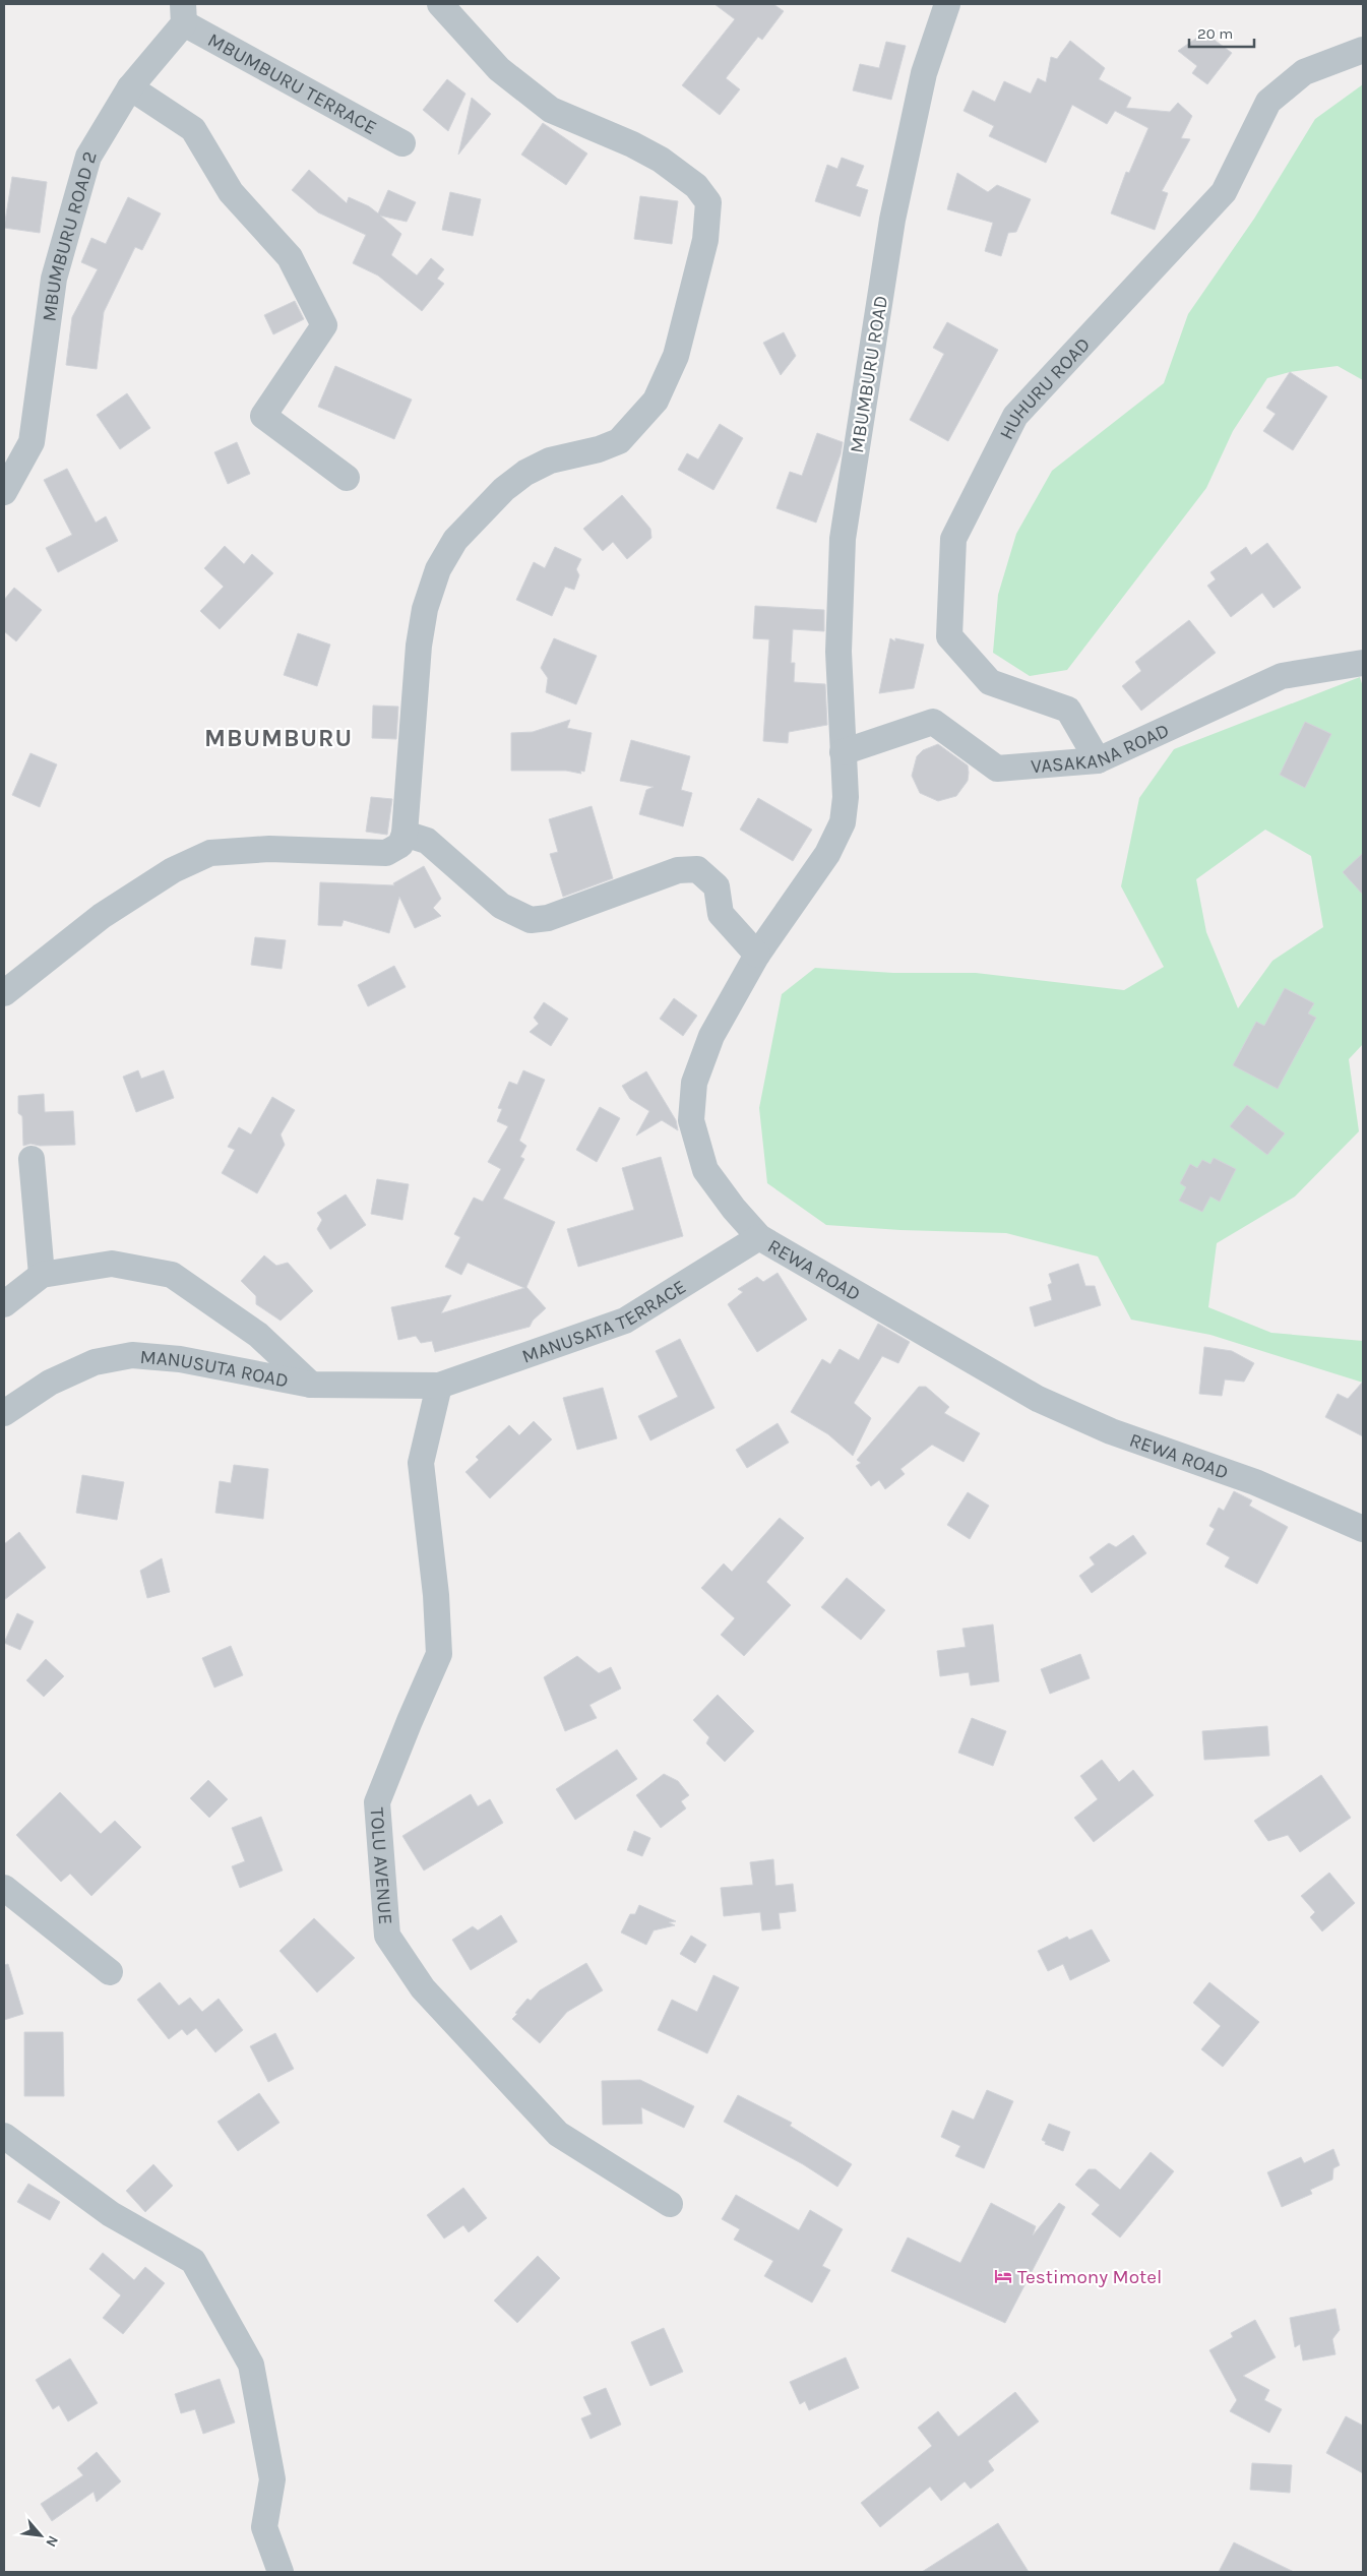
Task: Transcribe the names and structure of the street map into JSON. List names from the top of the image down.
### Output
{
  "streets": {
    "street": [
      "MBUMBURU TERRACE",
      "MBUMBURU ROAD 2",
      "MBUMBURU ROAD",
      "HUHURU ROAD",
      "VASAKANA ROAD",
      "REWA ROAD",
      "MANUSATA TERRACE",
      "MANUSUTA ROAD",
      "TOLU AVENUE"
    ]
  },
  "crossings": [
    ["MBUMBURU TERRACE", "MBUMBURU ROAD 2"],
    ["MBUMBURU ROAD", "VASAKANA ROAD"],
    ["MBUMBURU ROAD", "REWA ROAD"],
    ["HUHURU ROAD", "VASAKANA ROAD"],
    ["VASAKANA ROAD", "REWA ROAD"],
    ["REWA ROAD", "MANUSATA TERRACE"],
    ["MANUSATA TERRACE", "MANUSUTA ROAD"],
    ["MANUSATA TERRACE", "TOLU AVENUE"],
    ["MANUSUTA ROAD", "TOLU AVENUE"]
  ],
  "districts": ["MBUMBURU"],
  "places": {
    "hotel": ["Testimony Motel"]
  },
  "scale_bar": "20 m",
  "north": "bottom right"
}
